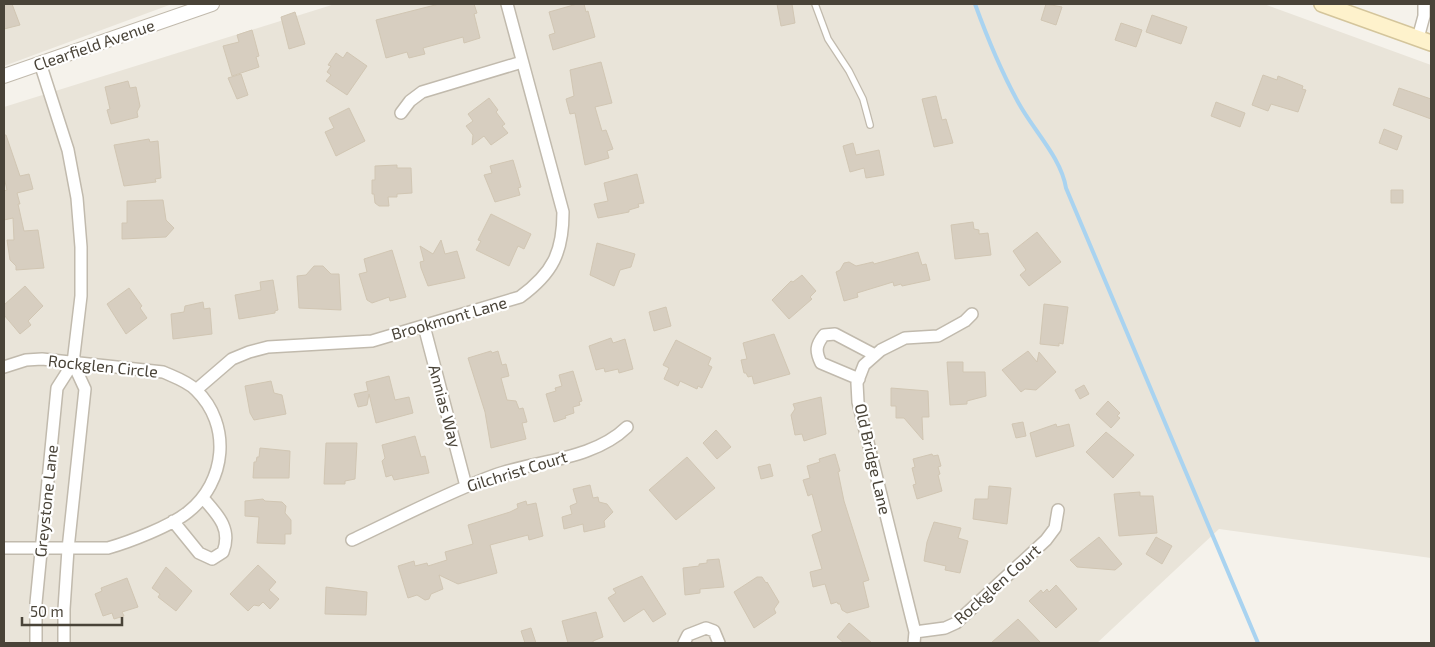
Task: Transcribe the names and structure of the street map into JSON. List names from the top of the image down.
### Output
{
  "streets": {
    "street": [
      "Clearfield Avenue",
      "Brookmont Lane",
      "Rockglen Circle",
      "Annias Way",
      "Old Bridge Lane",
      "Gilchrist Court",
      "Greystone Lane",
      "Rockglen Court"
    ]
  },
  "crossings": [
    ["Clearfield Avenue", "Greystone Lane"],
    ["Brookmont Lane", "Rockglen Circle"],
    ["Brookmont Lane", "Annias Way"],
    ["Rockglen Circle", "Greystone Lane"],
    ["Annias Way", "Gilchrist Court"],
    ["Old Bridge Lane", "Rockglen Court"]
  ],
  "scale_bar": "50 m"
}
